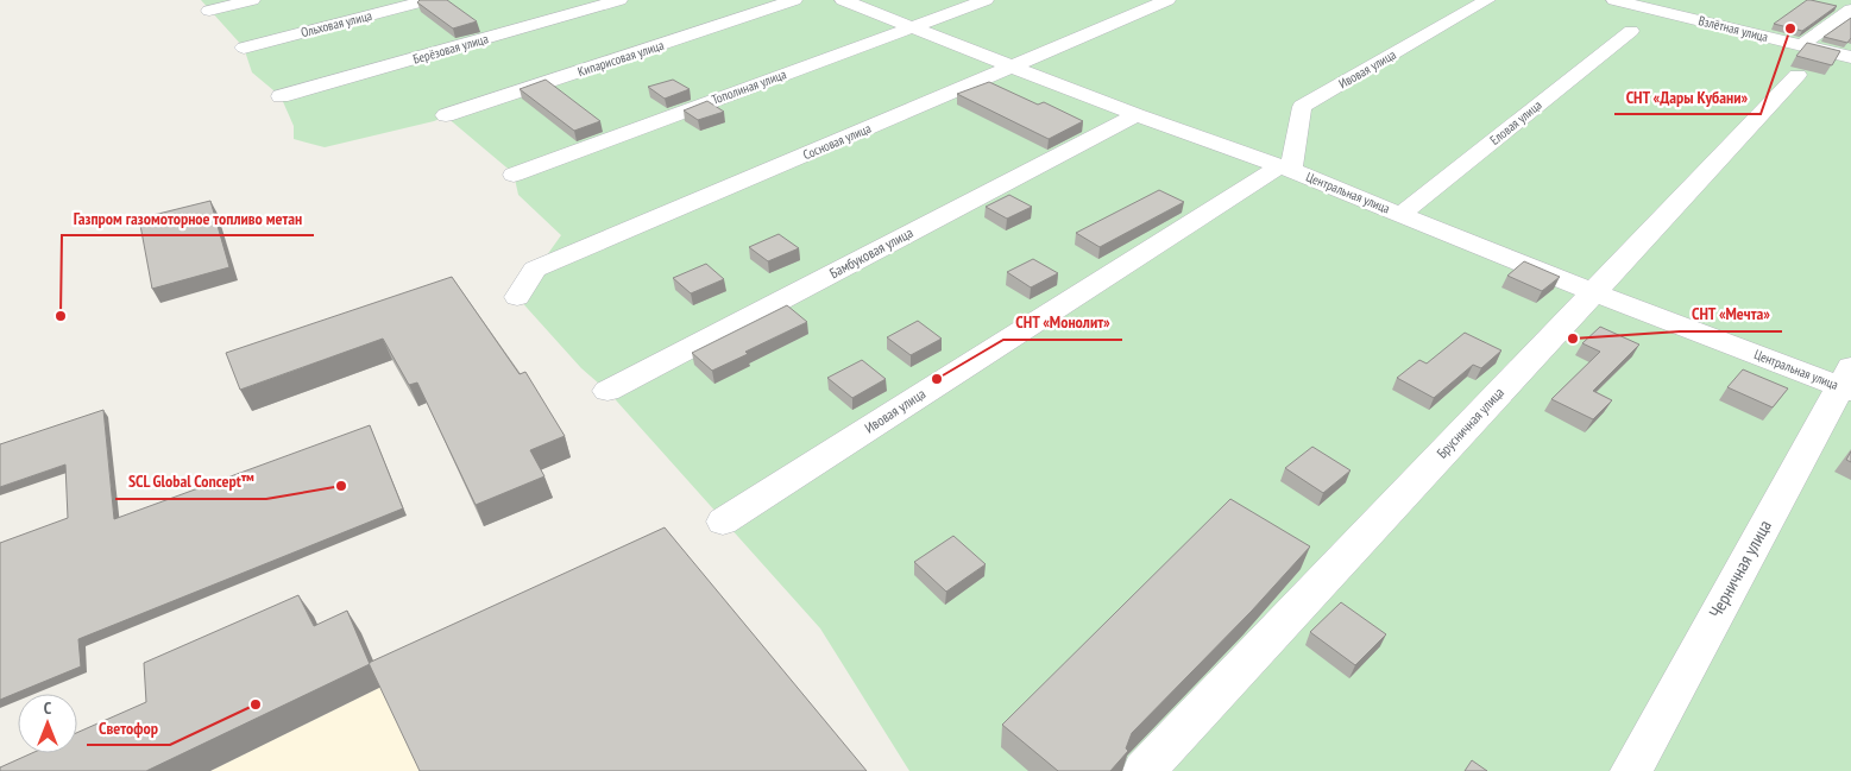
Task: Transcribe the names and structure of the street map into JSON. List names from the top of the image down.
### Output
{
  "streets": {
    "street": [
      "Ольховая улица",
      "Взлётная улица",
      "Берёзовая улица",
      "Кипарисовая улица",
      "Ивовая улица",
      "Тополиная улица",
      "Еловая улица",
      "Сосновая улица",
      "Центральная улица",
      "Бамбуковая улица",
      "Брусничная улица",
      "Черничная улица"
    ]
  },
  "crossings": [
    ["Взлётная улица", "Брусничная улица"],
    ["Ивовая улица", "Центральная улица"],
    ["Тополиная улица", "Центральная улица"],
    ["Еловая улица", "Центральная улица"],
    ["Сосновая улица", "Центральная улица"],
    ["Центральная улица", "Бамбуковая улица"],
    ["Центральная улица", "Брусничная улица"],
    ["Центральная улица", "Черничная улица"]
  ],
  "places": [
    "СНТ «Дары Кубани»",
    "Газпром газомоторное топливо метан",
    "СНТ «Мечта»",
    "СНТ «Монолит»",
    "SCL Global Concept™",
    "Светофор"
  ],
  "north": "top"
}
